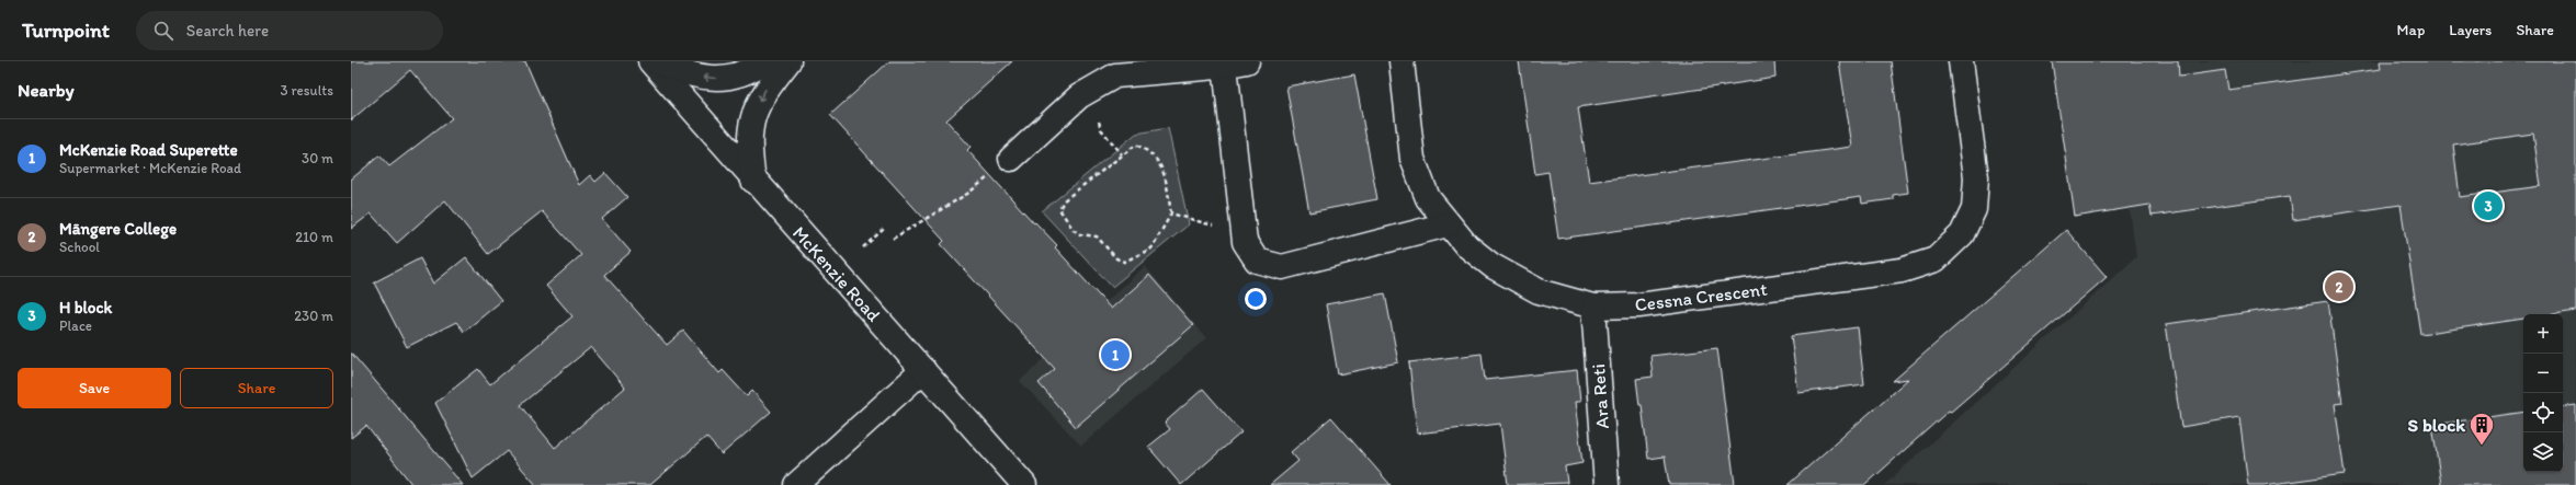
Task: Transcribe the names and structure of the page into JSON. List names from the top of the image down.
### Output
{
  "streets": {
    "street": ["McKenzie Road", "Cessna Crescent", "Ara Reti"]
  },
  "crossings": [
    ["Cessna Crescent", "Ara Reti"]
  ],
  "places": {
    "building": ["S block"]
  },
  "page": {
    "header": "Turnpoint",
    "search": "Search here",
    "nav": ["Map", "Layers", "Share"],
    "heading": ["Nearby", "3 results"],
    "list": [
      {
        "mark": "1",
        "name": "McKenzie Road Superette",
        "note": "Supermarket · McKenzie Road",
        "value": "30 m"
      },
      {
        "mark": "2",
        "name": "Māngere College",
        "note": "School",
        "value": "210 m"
      },
      {
        "mark": "3",
        "name": "H block",
        "note": "Place",
        "value": "230 m"
      }
    ],
    "pins": ["3", "2", "1"],
    "map_buttons": ["+", "−"],
    "buttons": ["Save", "Share"]
  }
}
